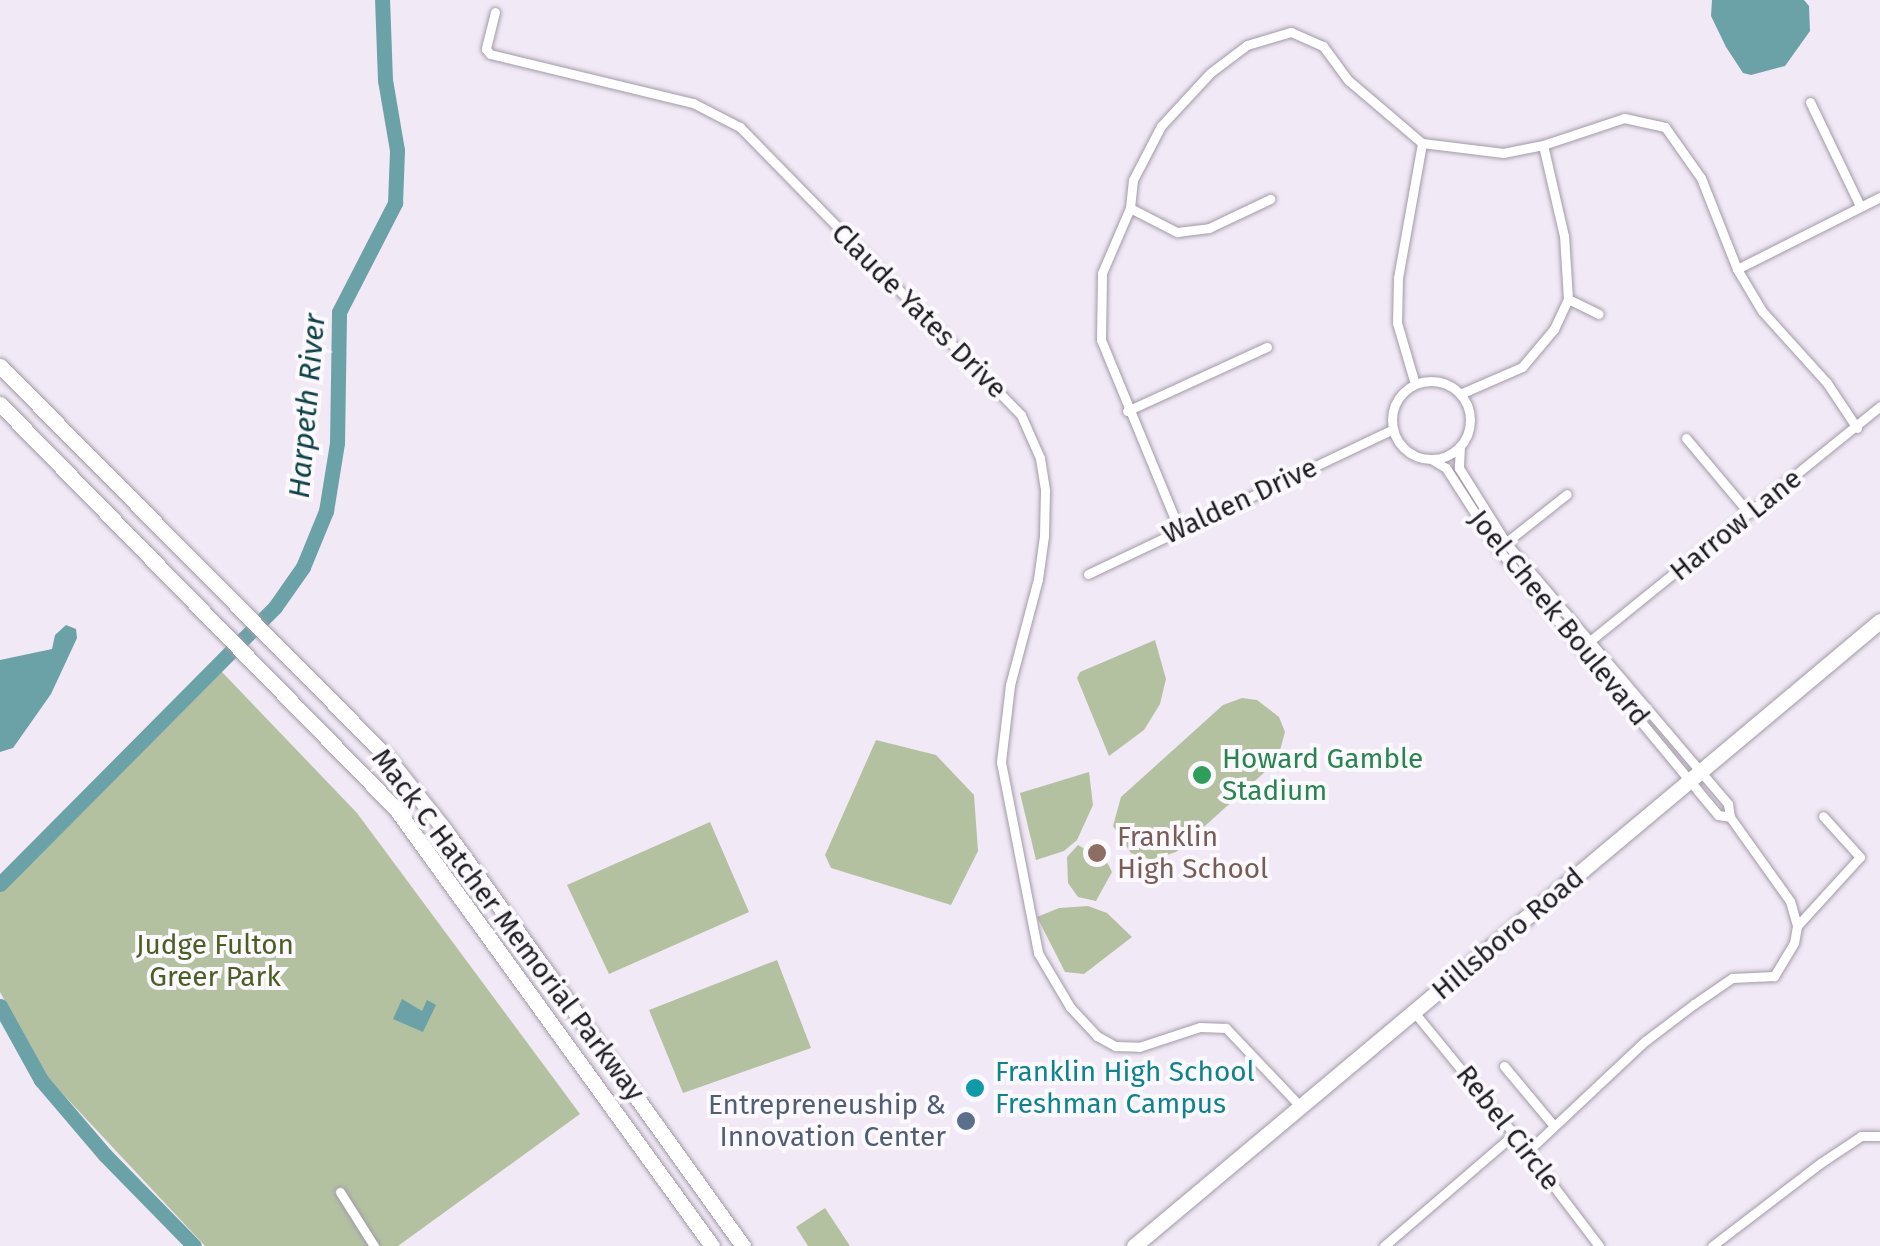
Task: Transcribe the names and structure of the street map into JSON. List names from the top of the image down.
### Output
{
  "streets": {
    "main road": ["Mack C Hatcher Memorial Parkway", "Hillsboro Road"],
    "street": [
      "Claude Yates Drive",
      "Walden Drive",
      "Harrow Lane",
      "Joel Cheek Boulevard",
      "Rebel Circle"
    ]
  },
  "crossings": [
    ["Claude Yates Drive", "Hillsboro Road"],
    ["Walden Drive", "Joel Cheek Boulevard"],
    ["Harrow Lane", "Joel Cheek Boulevard"],
    ["Joel Cheek Boulevard", "Hillsboro Road"],
    ["Hillsboro Road", "Rebel Circle"]
  ],
  "water": ["Harpeth River"],
  "parks": ["Judge Fulton Greer Park"],
  "places": [
    "Howard Gamble Stadium",
    "Franklin High School",
    "Franklin High School Freshman Campus",
    "Entrepreneuship & Innovation Center"
  ]
}
